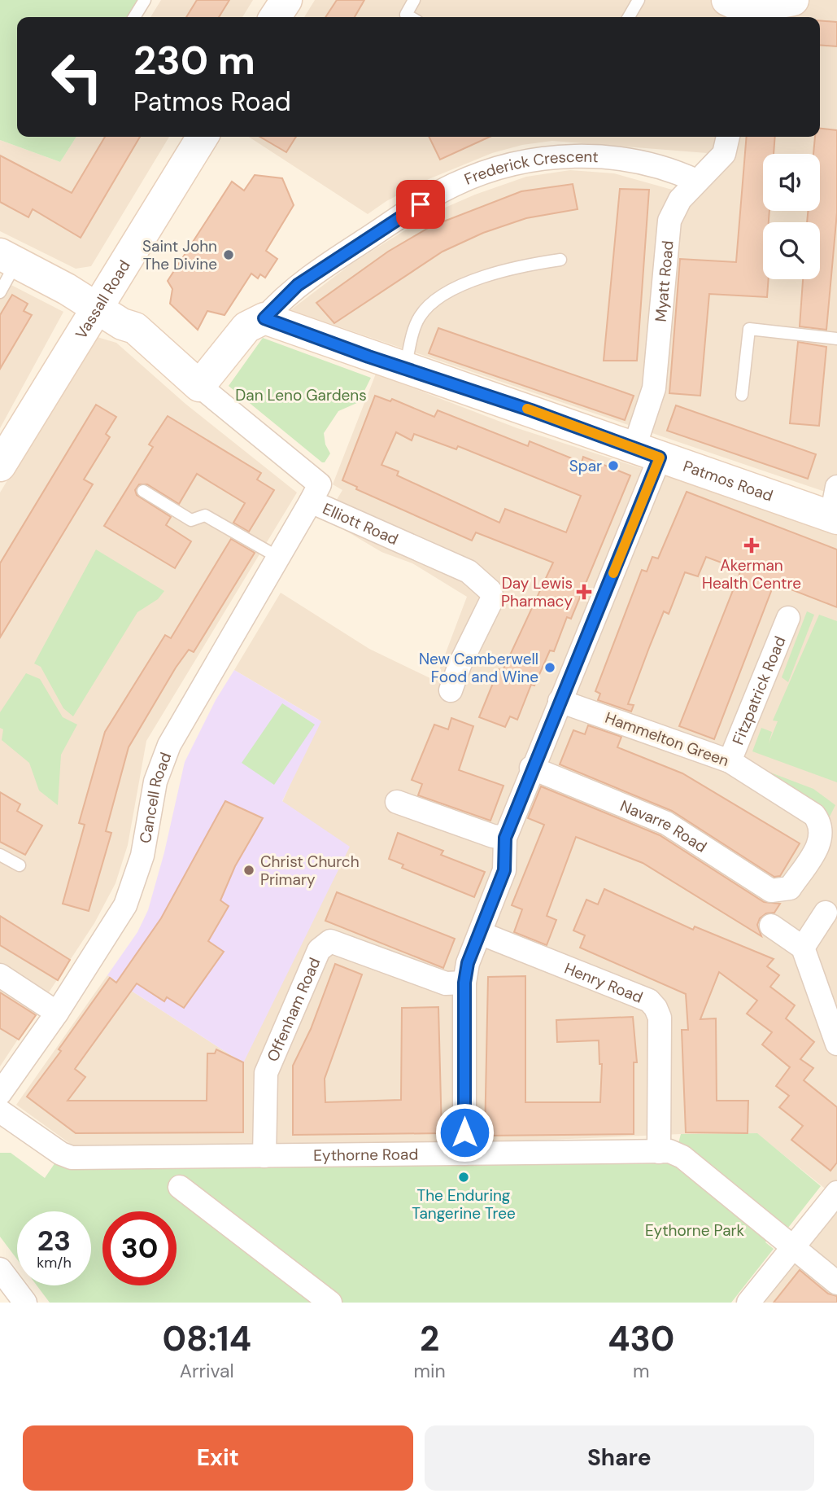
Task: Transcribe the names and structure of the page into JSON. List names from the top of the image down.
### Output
{
  "streets": {
    "street": [
      "Frederick Crescent",
      "Myatt Road",
      "Vassall Road",
      "Patmos Road",
      "Elliott Road",
      "Fitzpatrick Road",
      "Hammelton Green",
      "Cancell Road",
      "Navarre Road",
      "Henry Road",
      "Offenham Road",
      "Eythorne Road"
    ]
  },
  "crossings": [
    ["Frederick Crescent", "Myatt Road"],
    ["Frederick Crescent", "Patmos Road"],
    ["Frederick Crescent", "Elliott Road"],
    ["Myatt Road", "Patmos Road"],
    ["Myatt Road", "Hammelton Green"],
    ["Myatt Road", "Navarre Road"],
    ["Myatt Road", "Henry Road"],
    ["Myatt Road", "Offenham Road"],
    ["Myatt Road", "Eythorne Road"],
    ["Vassall Road", "Elliott Road"],
    ["Elliott Road", "Cancell Road"],
    ["Fitzpatrick Road", "Hammelton Green"],
    ["Hammelton Green", "Navarre Road"],
    ["Henry Road", "Eythorne Road"],
    ["Offenham Road", "Eythorne Road"]
  ],
  "parks": ["Dan Leno Gardens", "Eythorne Park"],
  "places": {
    "other": [
      "Saint John The Divine",
      "Spar",
      "New Camberwell Food and Wine",
      "Christ Church Primary",
      "The Enduring Tangerine Tree"
    ],
    "health": ["Akerman Health Centre", "Day Lewis Pharmacy"]
  },
  "page": {
    "turn": ["230 m", "Patmos Road"],
    "speed": "23 km/h",
    "limit": "30",
    "eta": [
      "08:14",
      "Arrival",
      "2",
      "min",
      "430",
      "m"
    ],
    "buttons": ["Exit", "Share"]
  }
}
